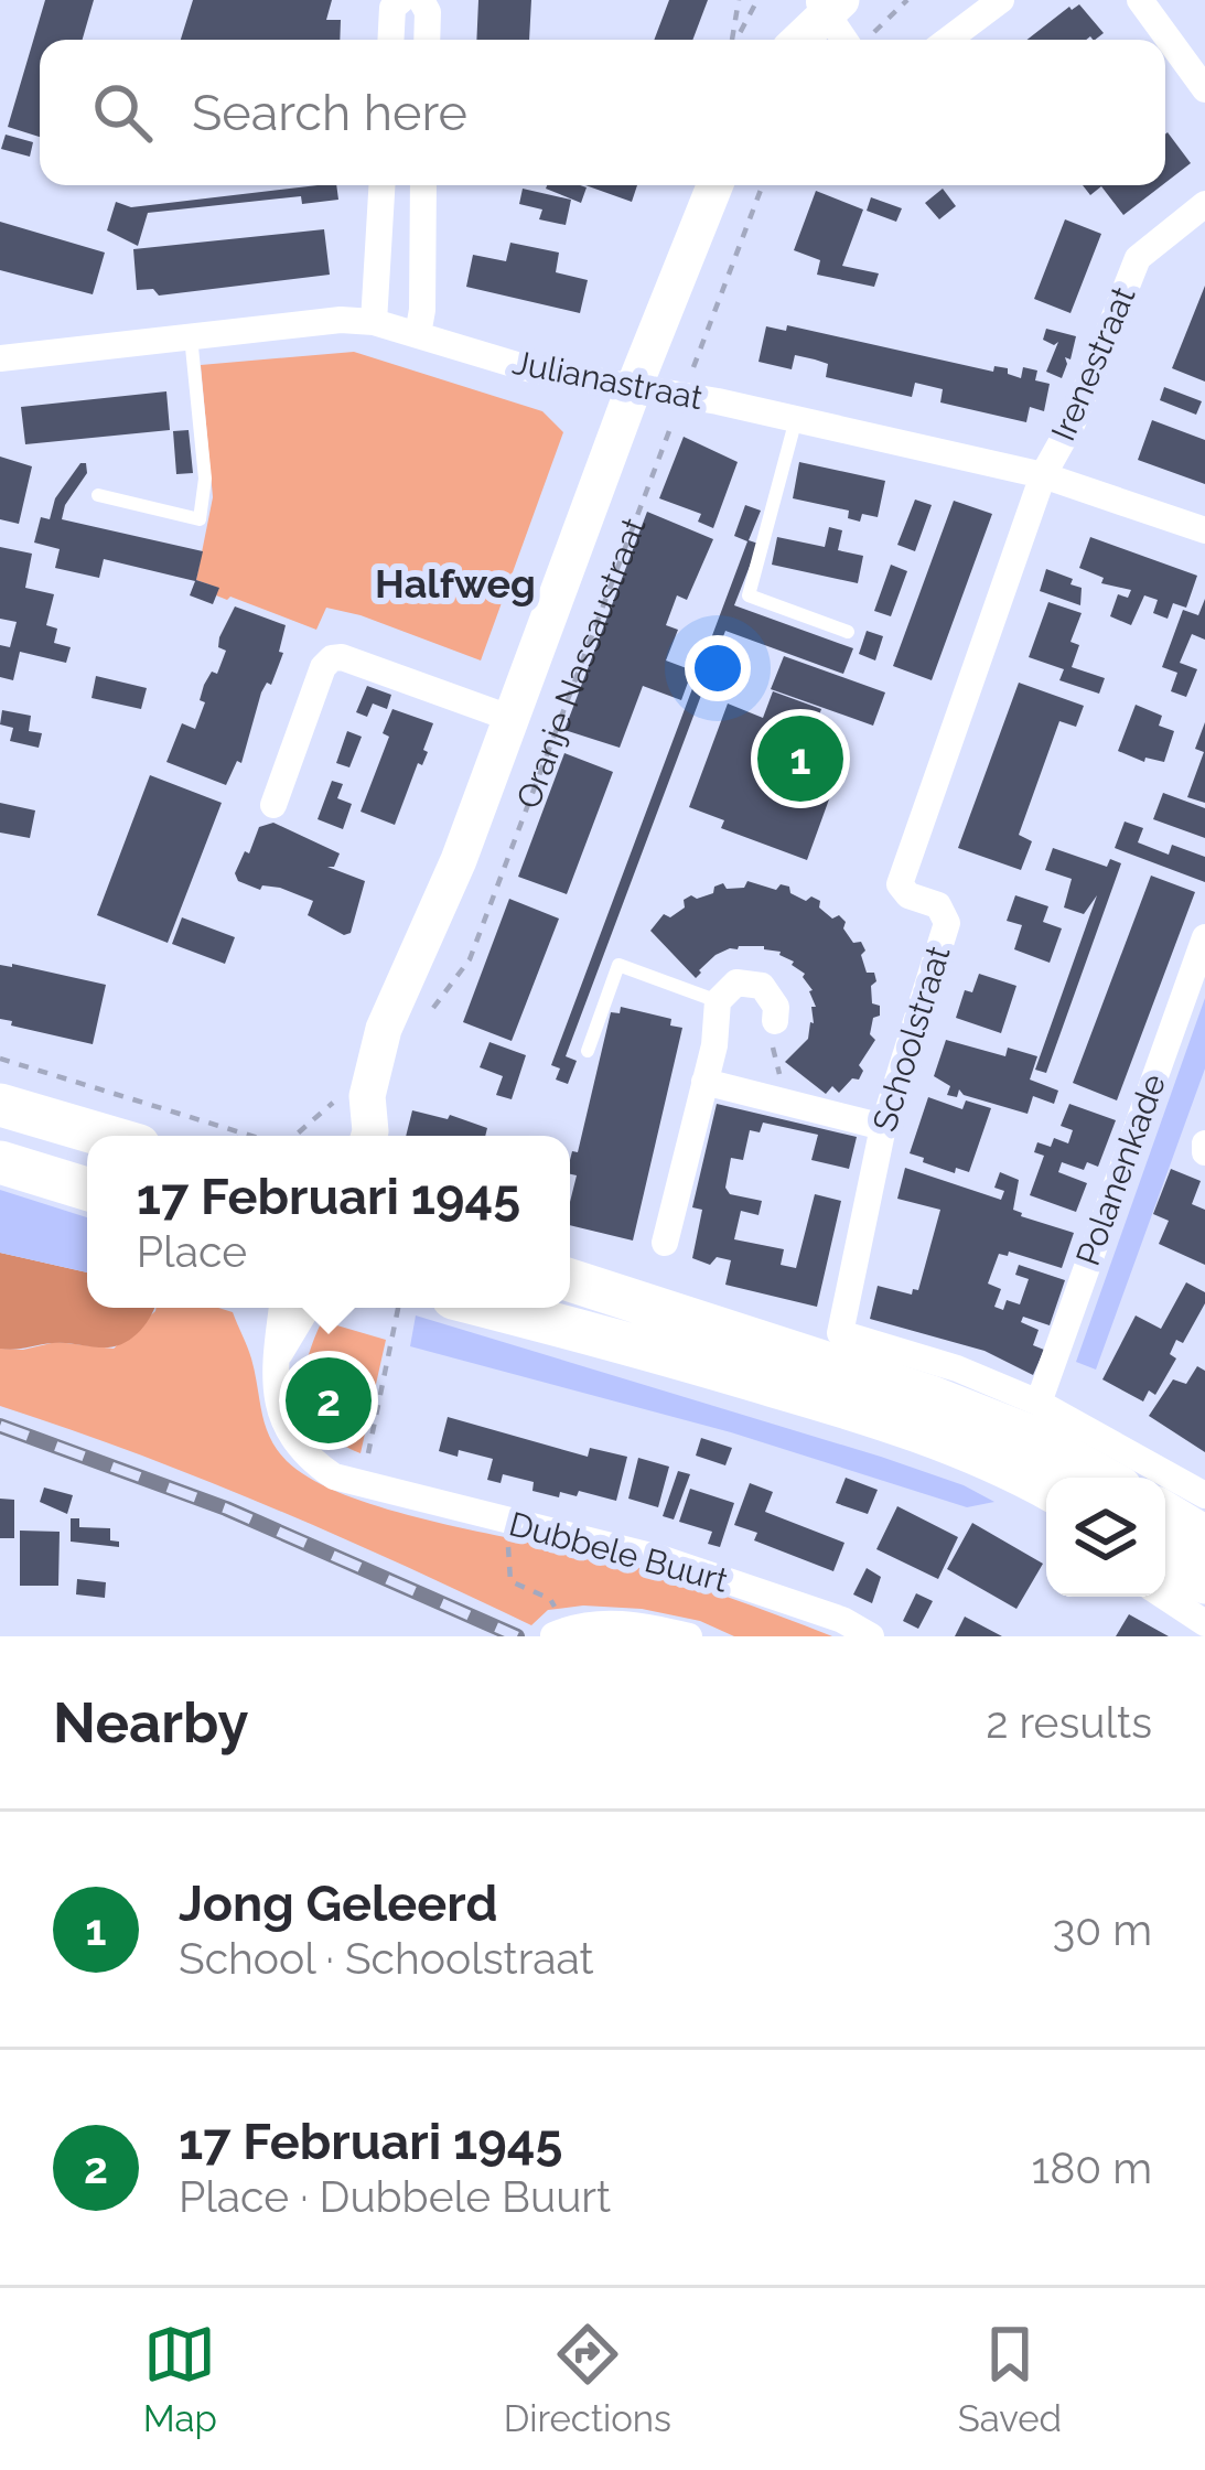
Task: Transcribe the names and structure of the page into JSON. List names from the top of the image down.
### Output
{
  "streets": {
    "main road": ["Oranje Nassaustraat"],
    "street": [
      "Irenestraat",
      "Julianastraat",
      "Schoolstraat",
      "Polanenkade",
      "Dubbele Buurt"
    ]
  },
  "crossings": [
    ["Irenestraat", "Julianastraat"],
    ["Irenestraat", "Schoolstraat"],
    ["Julianastraat", "Oranje Nassaustraat"],
    ["Julianastraat", "Schoolstraat"],
    ["Schoolstraat", "Polanenkade"]
  ],
  "districts": ["Halfweg"],
  "page": {
    "search": "Search here",
    "pins": ["1", "2"],
    "popup": ["17 Februari 1945", "Place"],
    "heading": ["Nearby", "2 results"],
    "list": [
      {
        "mark": "1",
        "name": "Jong Geleerd",
        "note": "School · Schoolstraat",
        "value": "30 m"
      },
      {
        "mark": "2",
        "name": "17 Februari 1945",
        "note": "Place · Dubbele Buurt",
        "value": "180 m"
      }
    ],
    "nav": ["Map", "Directions", "Saved"]
  }
}
